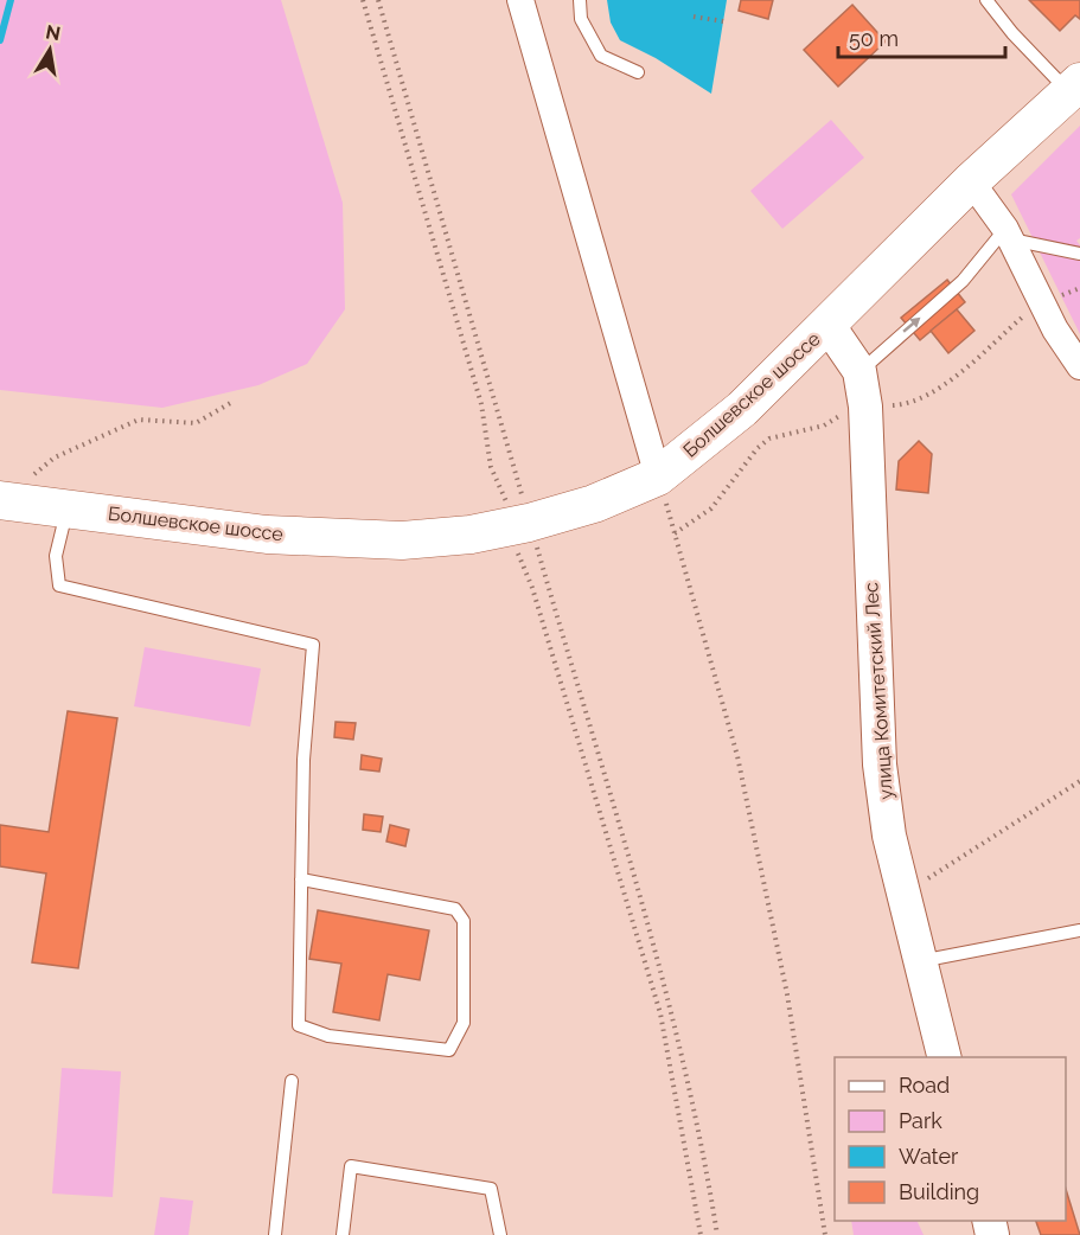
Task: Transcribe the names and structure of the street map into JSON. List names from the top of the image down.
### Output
{
  "streets": {
    "main road": ["Болшевское шоссе"],
    "street": ["улица Комитетский Лес"]
  },
  "crossings": [
    ["Болшевское шоссе", "улица Комитетский Лес"]
  ],
  "legend": [
    "Road",
    "Park",
    "Water",
    "Building"
  ],
  "scale_bar": "50 m",
  "north": "top"
}
